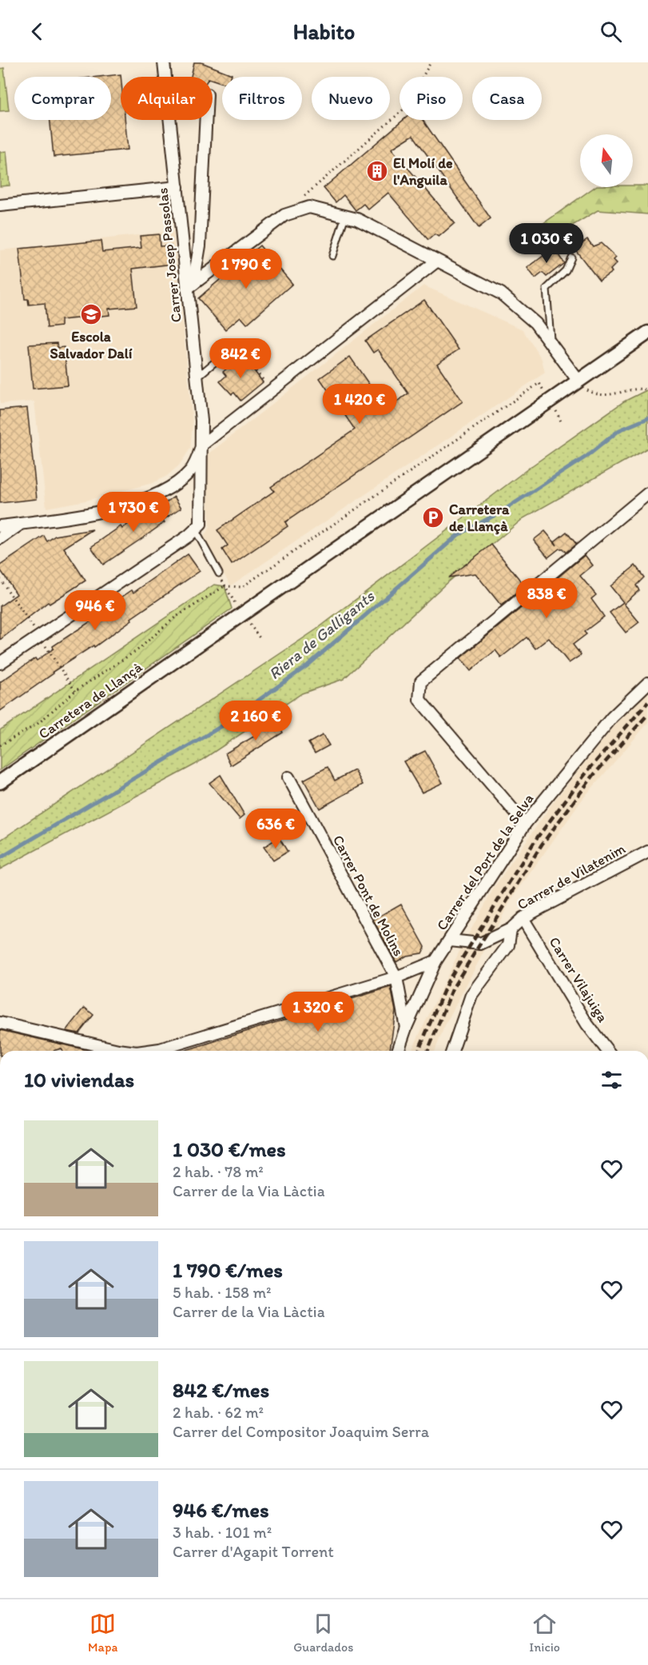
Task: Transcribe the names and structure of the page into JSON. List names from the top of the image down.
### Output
{
  "streets": {
    "street": [
      "Carrer Josep Passolas",
      "Carretera de Llançà",
      "Carrer del Port de la Selva",
      "Carrer de Vilatenim",
      "Carrer Pont de Molins",
      "Carrer Vilajuiga"
    ]
  },
  "crossings": [
    ["Carrer del Port de la Selva", "Carrer de Vilatenim"],
    ["Carrer del Port de la Selva", "Carrer Pont de Molins"],
    ["Carrer de Vilatenim", "Carrer Vilajuiga"]
  ],
  "water": ["Riera de Galligants"],
  "places": {
    "building": ["El Molí de l'Anguila"],
    "school or university": ["Escola Salvador Dalí"],
    "parking": ["Carretera de Llançà"]
  },
  "north": "top",
  "page": {
    "header": "Habito",
    "chip": [
      "Comprar",
      "Alquilar",
      "Filtros",
      "Nuevo",
      "Piso",
      "Casa"
    ],
    "price": [
      "1 030 €",
      "1 790 €",
      "842 €",
      "1 420 €",
      "1 730 €",
      "838 €",
      "946 €",
      "2 160 €",
      "636 €",
      "1 320 €"
    ],
    "heading": "10 viviendas",
    "list": [
      {
        "name": "1 030 €/mes",
        "note": "2 hab. · 78 m² · Carrer de la Via Làctia"
      },
      {
        "name": "1 790 €/mes",
        "note": "5 hab. · 158 m² · Carrer de la Via Làctia"
      },
      {
        "name": "842 €/mes",
        "note": "2 hab. · 62 m² · Carrer del Compositor Joaquim Serra"
      },
      {
        "name": "946 €/mes",
        "note": "3 hab. · 101 m² · Carrer d'Agapit Torrent"
      }
    ],
    "tabs": ["Mapa", "Guardados", "Inicio"]
  }
}
